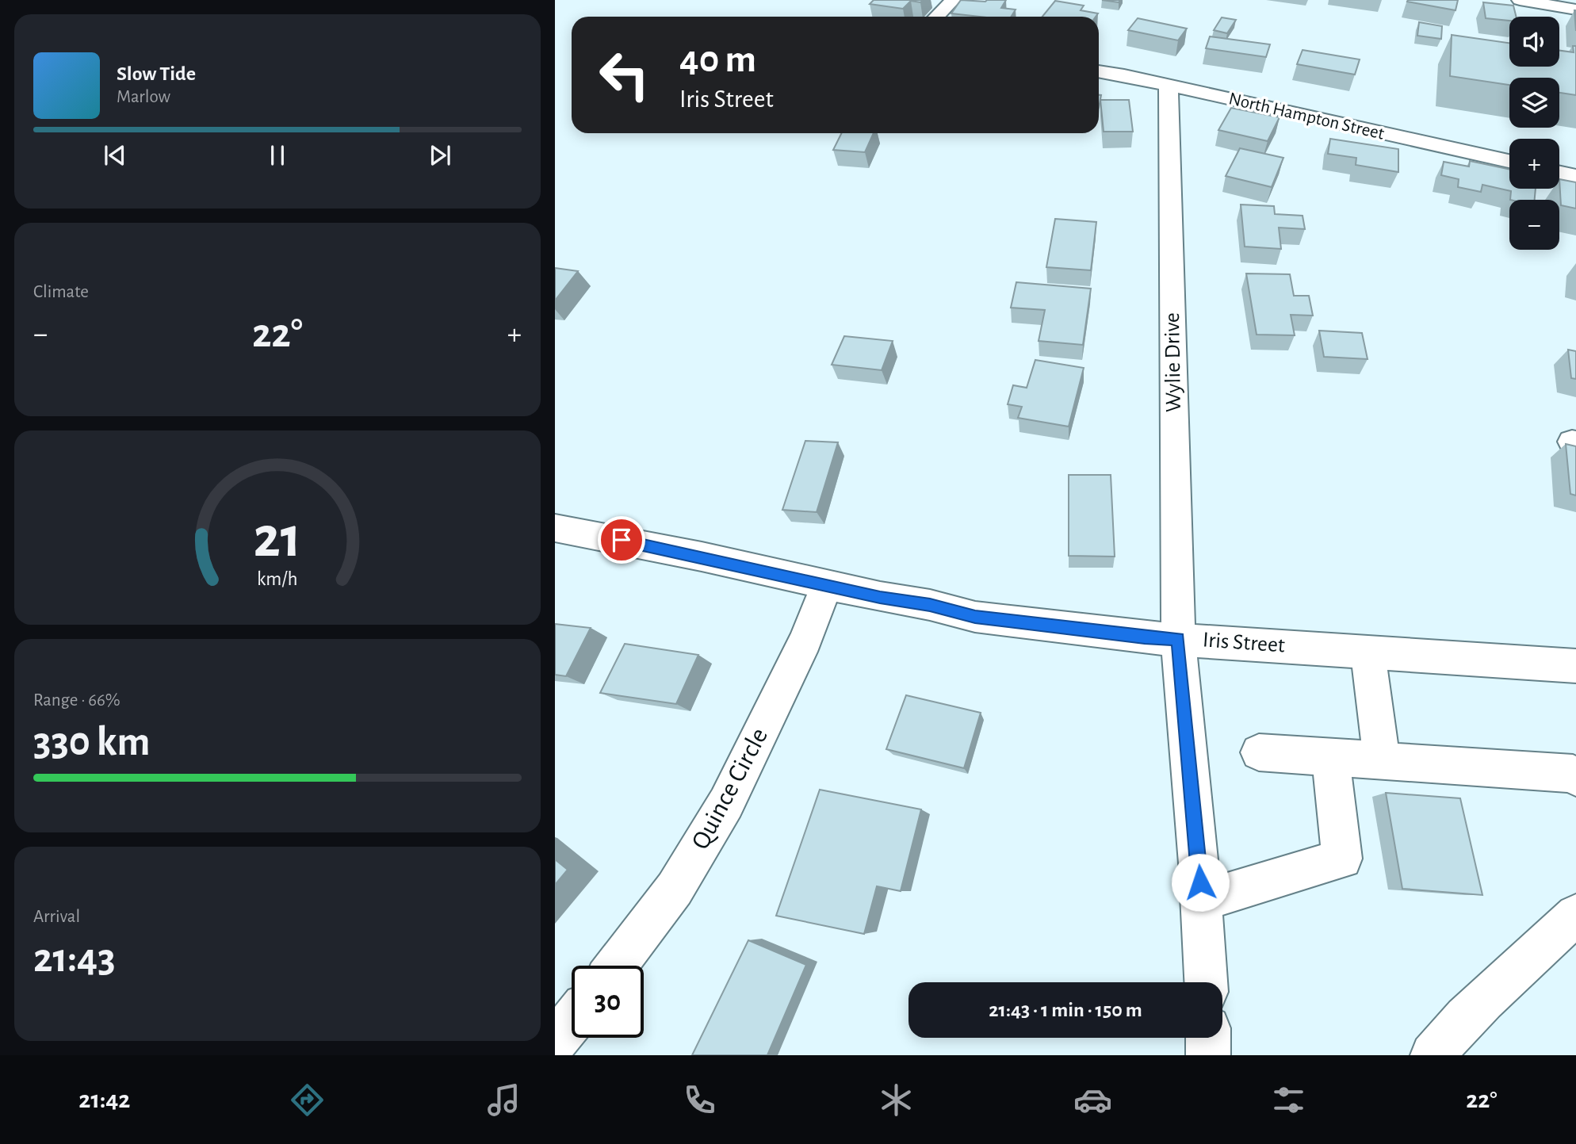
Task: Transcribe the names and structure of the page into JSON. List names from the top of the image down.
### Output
{
  "streets": {
    "street": [
      "North Hampton Street",
      "Wylie Drive",
      "Iris Street",
      "Quince Circle"
    ]
  },
  "crossings": [
    ["North Hampton Street", "Wylie Drive"],
    ["Wylie Drive", "Iris Street"],
    ["Iris Street", "Quince Circle"]
  ],
  "page": {
    "map_buttons": ["+", "−"],
    "turn": ["40 m", "Iris Street"],
    "song": ["Slow Tide", "Marlow"],
    "tile": [
      "Climate",
      ["Range · 66%", "330 km"],
      ["Arrival", "21:43"]
    ],
    "heat": ["−", "22°", "+"],
    "limit": "30",
    "trip": "21:43 · 1 min · 150 m",
    "tabs": ["21:42", "22°"],
    "gauge": ["21", "km/h"]
  }
}
